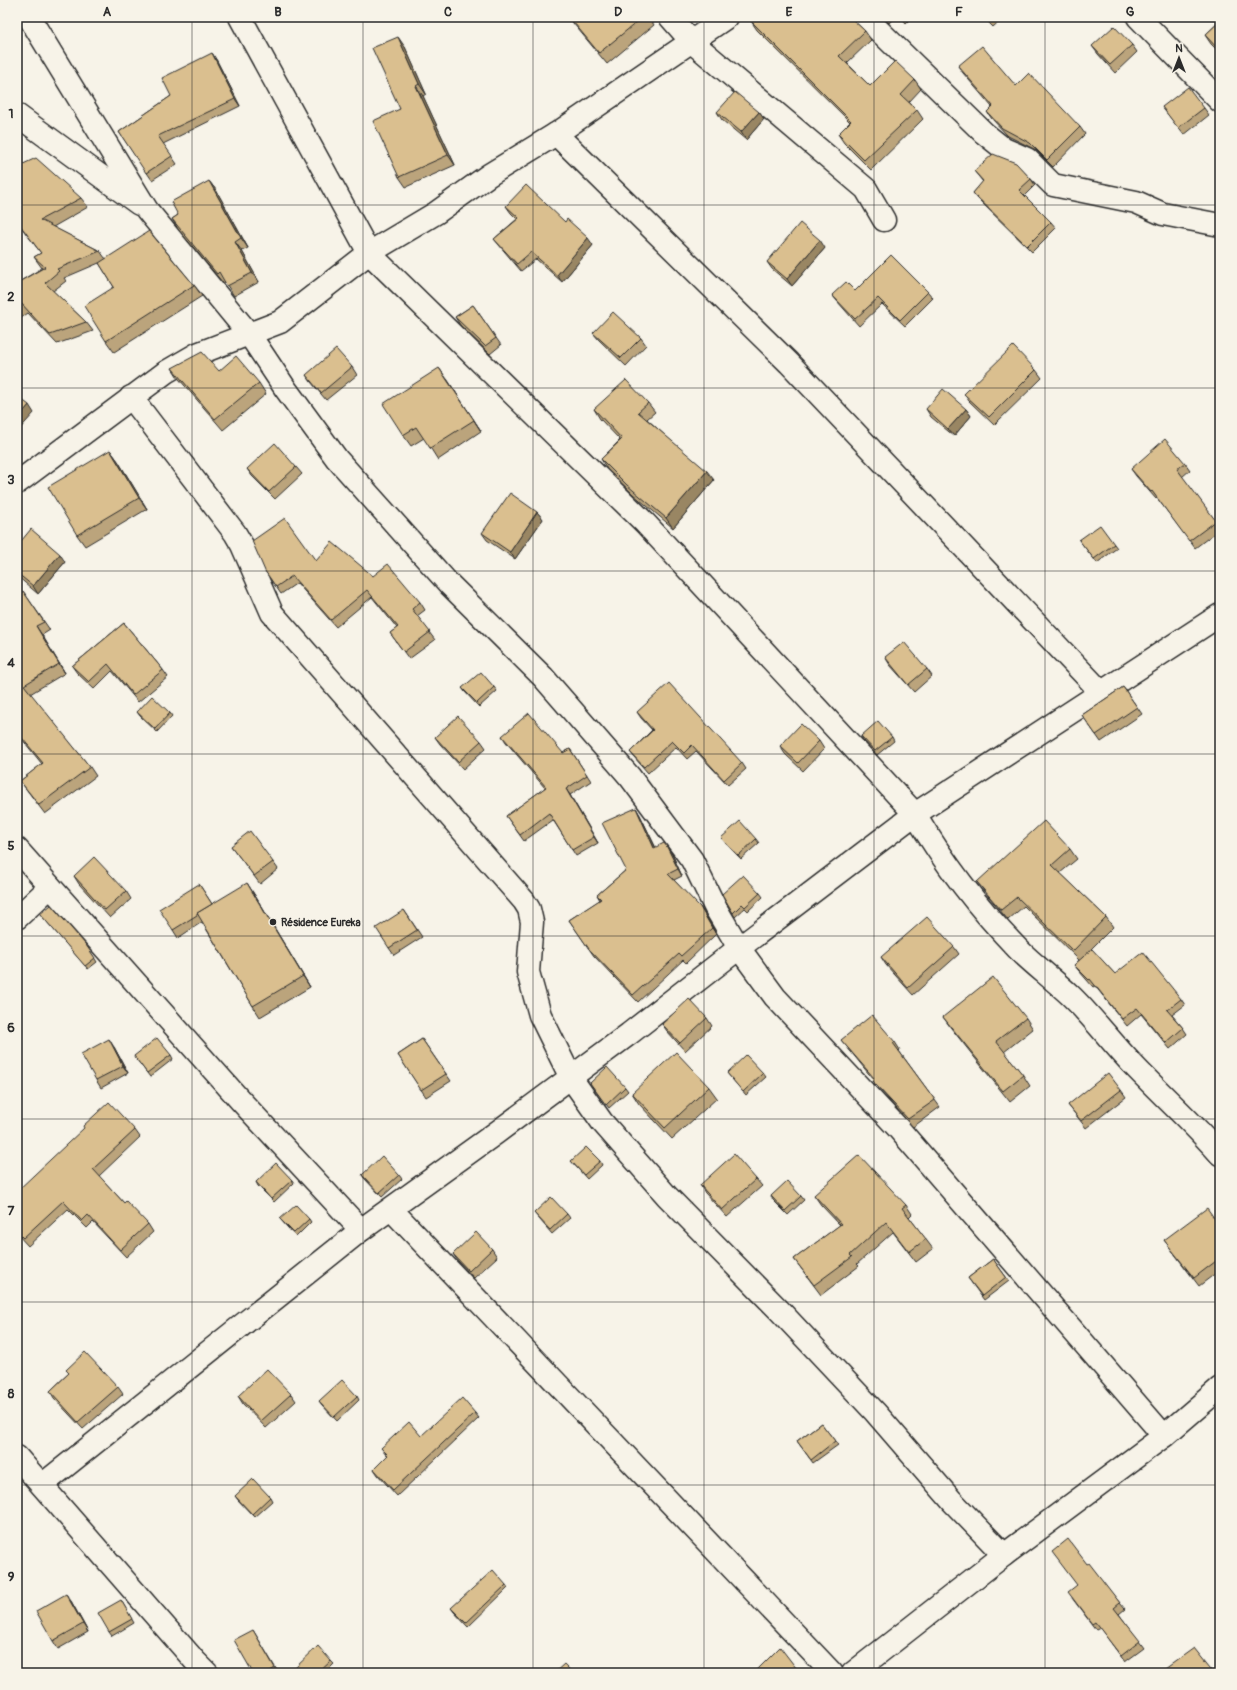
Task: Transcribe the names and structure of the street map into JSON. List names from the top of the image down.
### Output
{
  "places": ["Résidence Eureka"],
  "north": "top",
  "grid": {
    "columns": [
      "A",
      "B",
      "C",
      "D",
      "E",
      "F",
      "G"
    ],
    "rows": [
      "1",
      "2",
      "3",
      "4",
      "5",
      "6",
      "7",
      "8",
      "9"
    ]
  }
}
